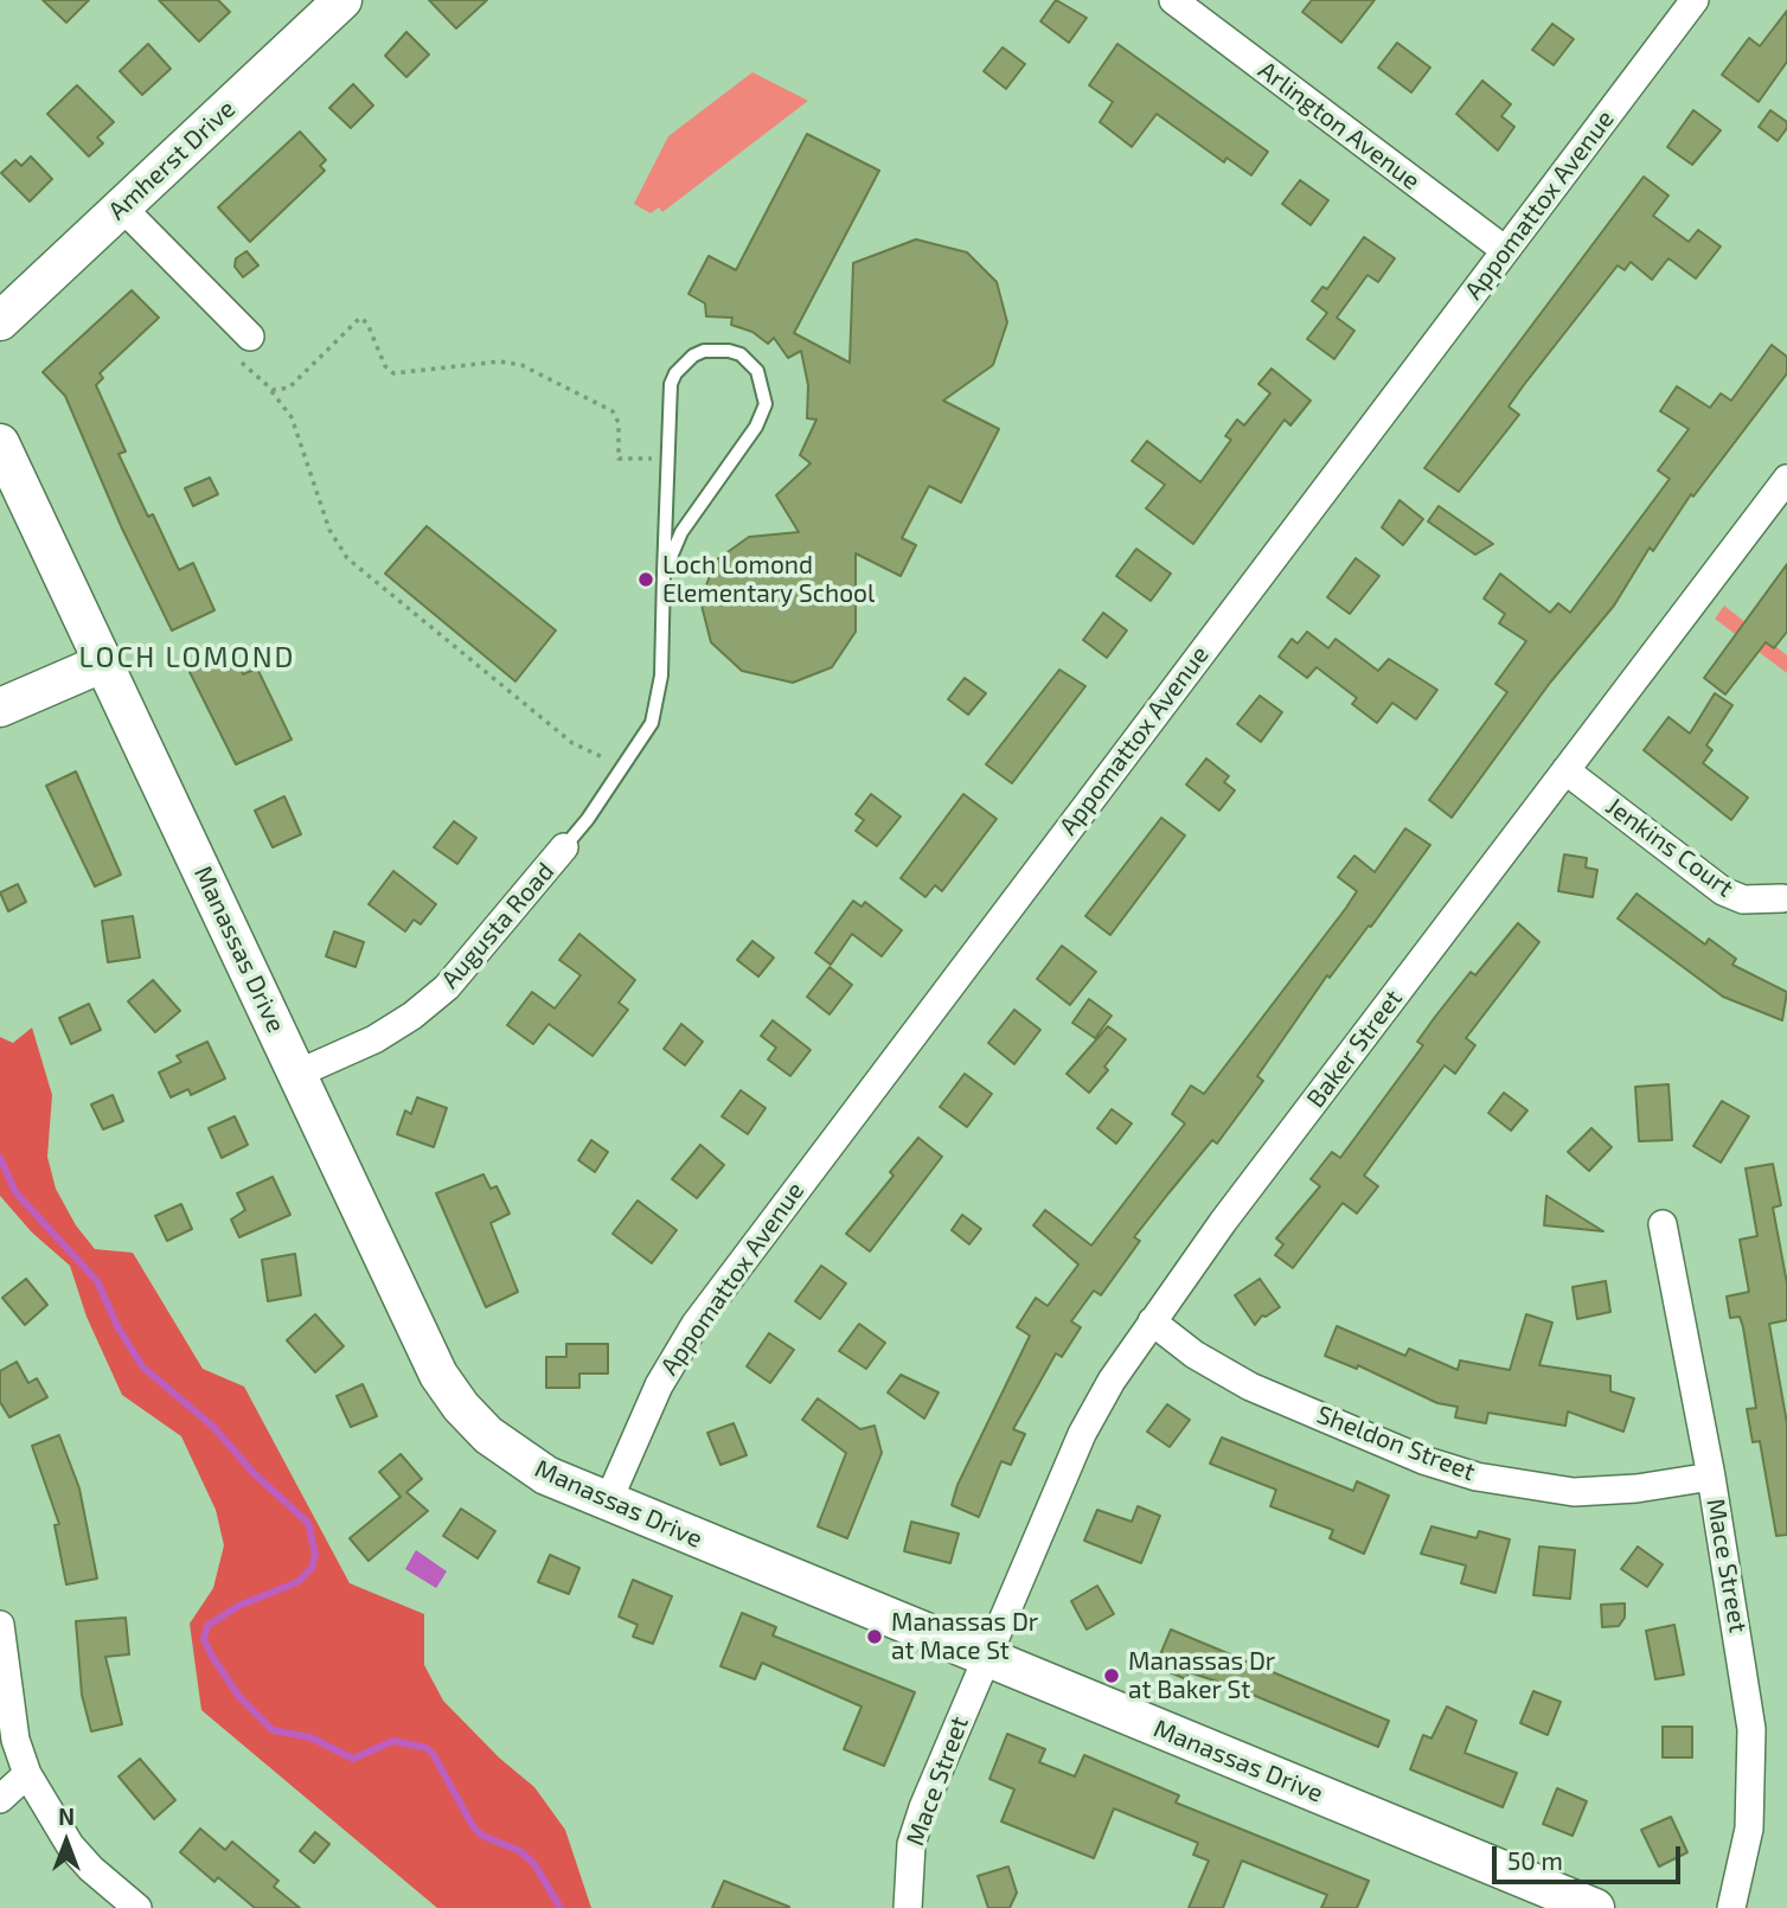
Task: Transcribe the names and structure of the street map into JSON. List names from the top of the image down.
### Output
{
  "streets": {
    "main road": ["Amherst Drive", "Manassas Drive"],
    "street": [
      "Arlington Avenue",
      "Appomattox Avenue",
      "Jenkins Court",
      "Augusta Road",
      "Baker Street",
      "Sheldon Street",
      "Mace Street"
    ]
  },
  "crossings": [
    ["Arlington Avenue", "Appomattox Avenue"],
    ["Appomattox Avenue", "Manassas Drive"],
    ["Jenkins Court", "Baker Street"],
    ["Augusta Road", "Manassas Drive"],
    ["Manassas Drive", "Baker Street"],
    ["Manassas Drive", "Mace Street"],
    ["Baker Street", "Sheldon Street"],
    ["Baker Street", "Mace Street"],
    ["Sheldon Street", "Mace Street"]
  ],
  "districts": ["LOCH LOMOND"],
  "places": ["Loch Lomond Elementary School", "Manassas Dr at Mace St", "Manassas Dr at Baker St"],
  "scale_bar": "50 m",
  "north": "top"
}
